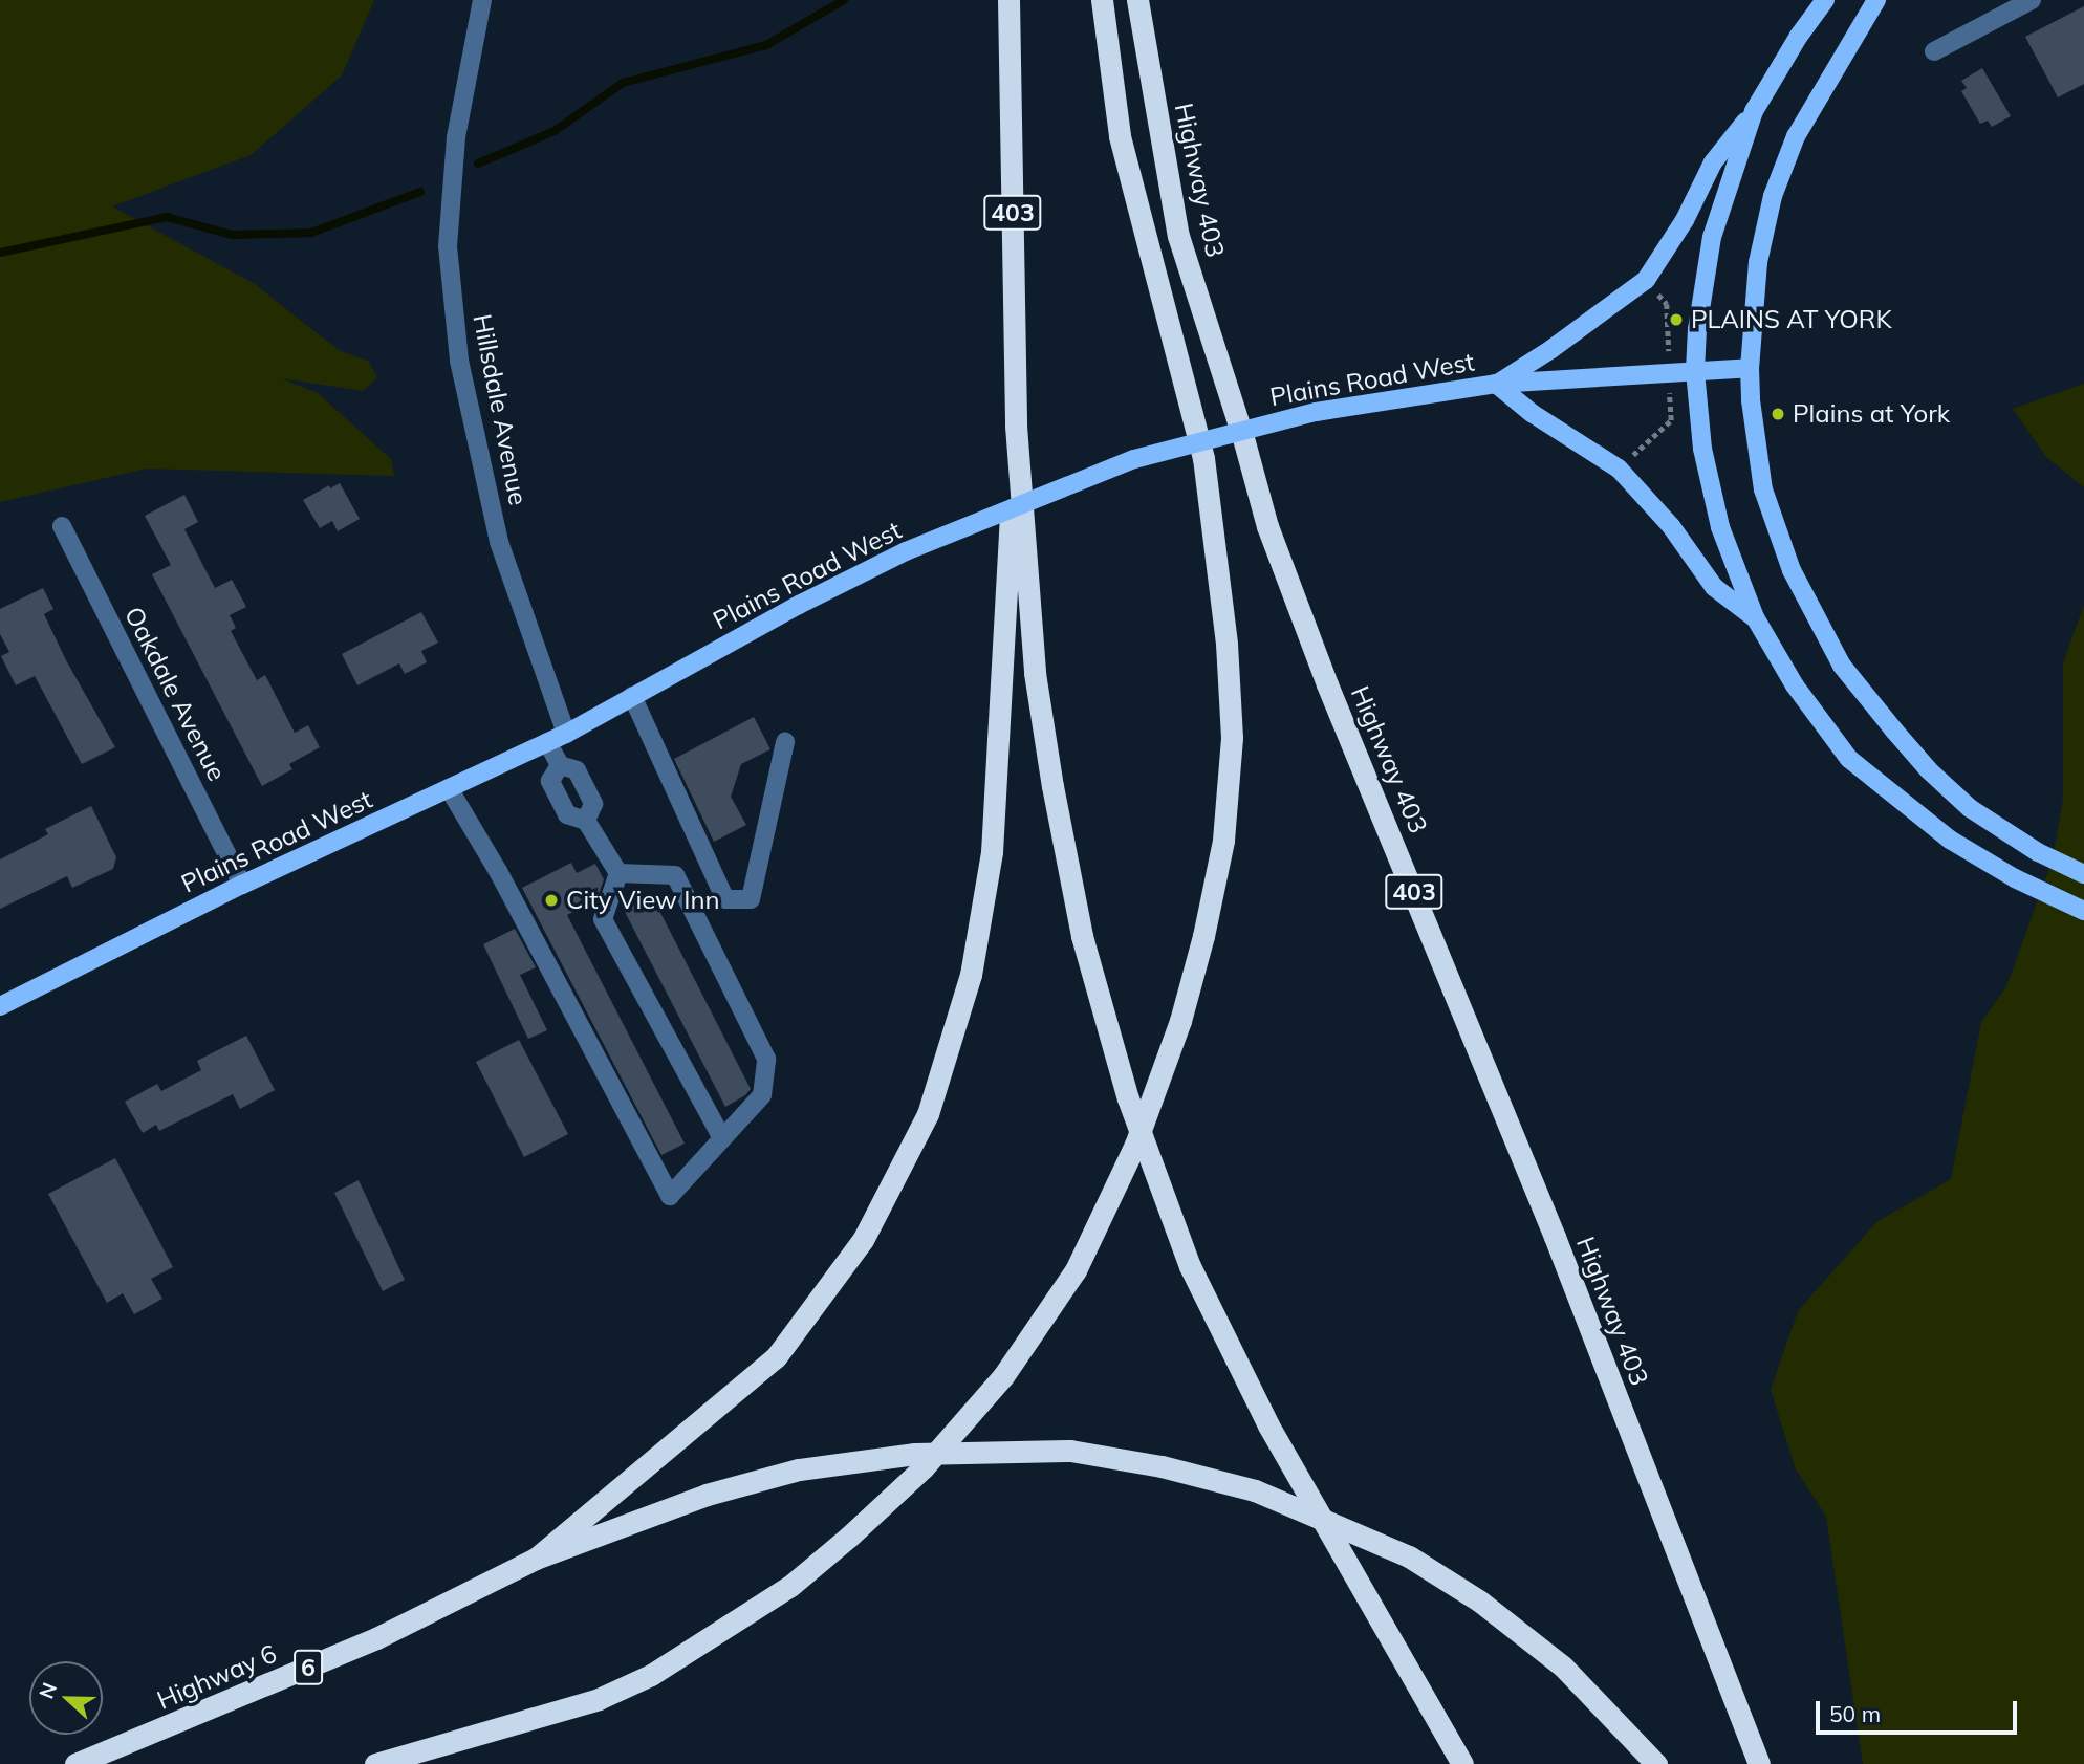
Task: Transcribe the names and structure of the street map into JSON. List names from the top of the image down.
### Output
{
  "streets": {
    "highway": [
      "Highway 403",
      "403",
      "6",
      "Highway 6"
    ],
    "main road": ["Plains Road West"],
    "street": ["Hillsdale Avenue", "Oakdale Avenue"]
  },
  "crossings": [
    ["Plains Road West", "Hillsdale Avenue"],
    ["Plains Road West", "Oakdale Avenue"]
  ],
  "places": ["PLAINS AT YORK", "Plains at York", "City View Inn"],
  "scale_bar": "50 m",
  "north": "left"
}
